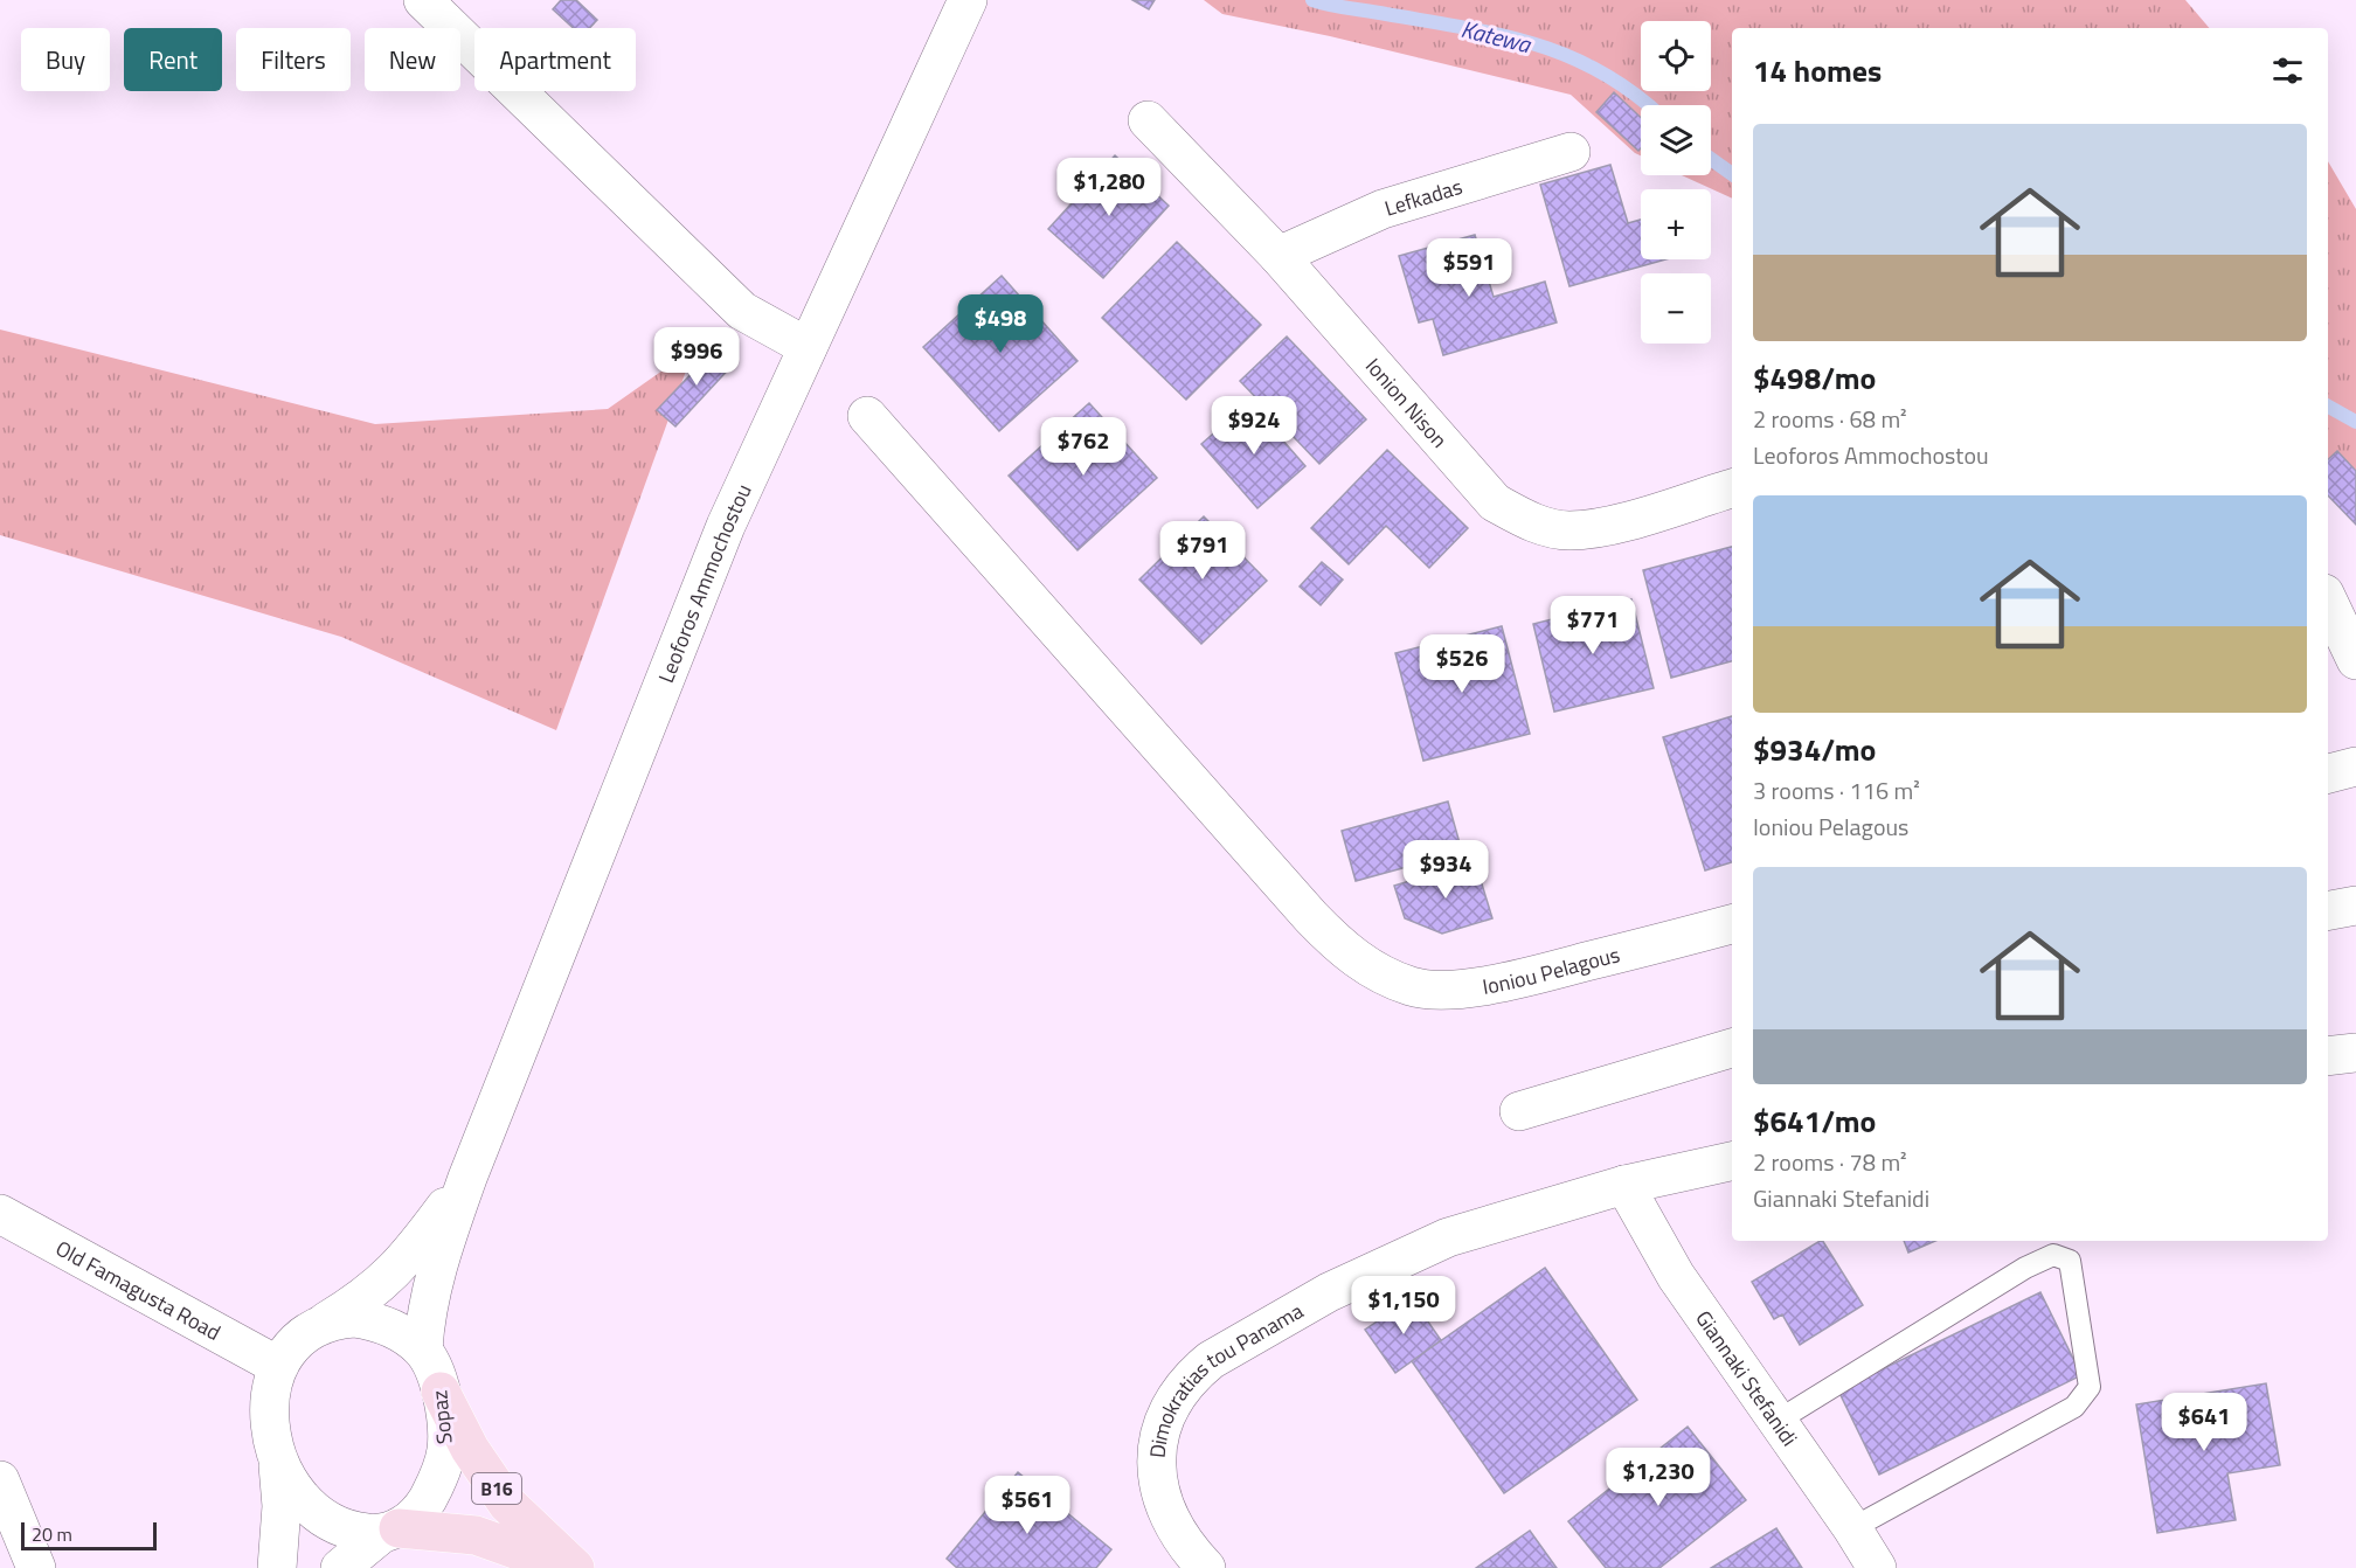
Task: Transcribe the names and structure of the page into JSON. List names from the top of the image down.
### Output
{
  "streets": {
    "main road": ["B16"],
    "street": [
      "Lefkadas",
      "Ionion Nison",
      "Leoforos Ammochostou",
      "Ioniou Pelagous",
      "Old Famagusta Road",
      "Giannaki Stefanidi",
      "Dimokratias tou Panama",
      "Sopaz"
    ]
  },
  "crossings": [
    ["Lefkadas", "Ionion Nison"],
    ["Leoforos Ammochostou", "Old Famagusta Road"],
    ["Leoforos Ammochostou", "Sopaz"],
    ["Leoforos Ammochostou", "B16"],
    ["Old Famagusta Road", "Sopaz"],
    ["Old Famagusta Road", "B16"],
    ["Giannaki Stefanidi", "Dimokratias tou Panama"],
    ["Sopaz", "B16"]
  ],
  "water": ["Katewa"],
  "scale_bar": "20 m",
  "page": {
    "map_buttons": ["+", "−"],
    "chip": [
      "Buy",
      "Rent",
      "Filters",
      "New",
      "Apartment"
    ],
    "heading": "14 homes",
    "list": [
      {
        "name": "$498/mo",
        "note": "2 rooms · 68 m² · Leoforos Ammochostou"
      },
      {
        "name": "$934/mo",
        "note": "3 rooms · 116 m² · Ioniou Pelagous"
      },
      {
        "name": "$641/mo",
        "note": "2 rooms · 78 m² · Giannaki Stefanidi"
      }
    ],
    "price": [
      "$1,280",
      "$591",
      "$498",
      "$996",
      "$924",
      "$762",
      "$791",
      "$771",
      "$526",
      "$934",
      "$1,150",
      "$641",
      "$1,230",
      "$561"
    ],
    "scale": "20 m"
  }
}
